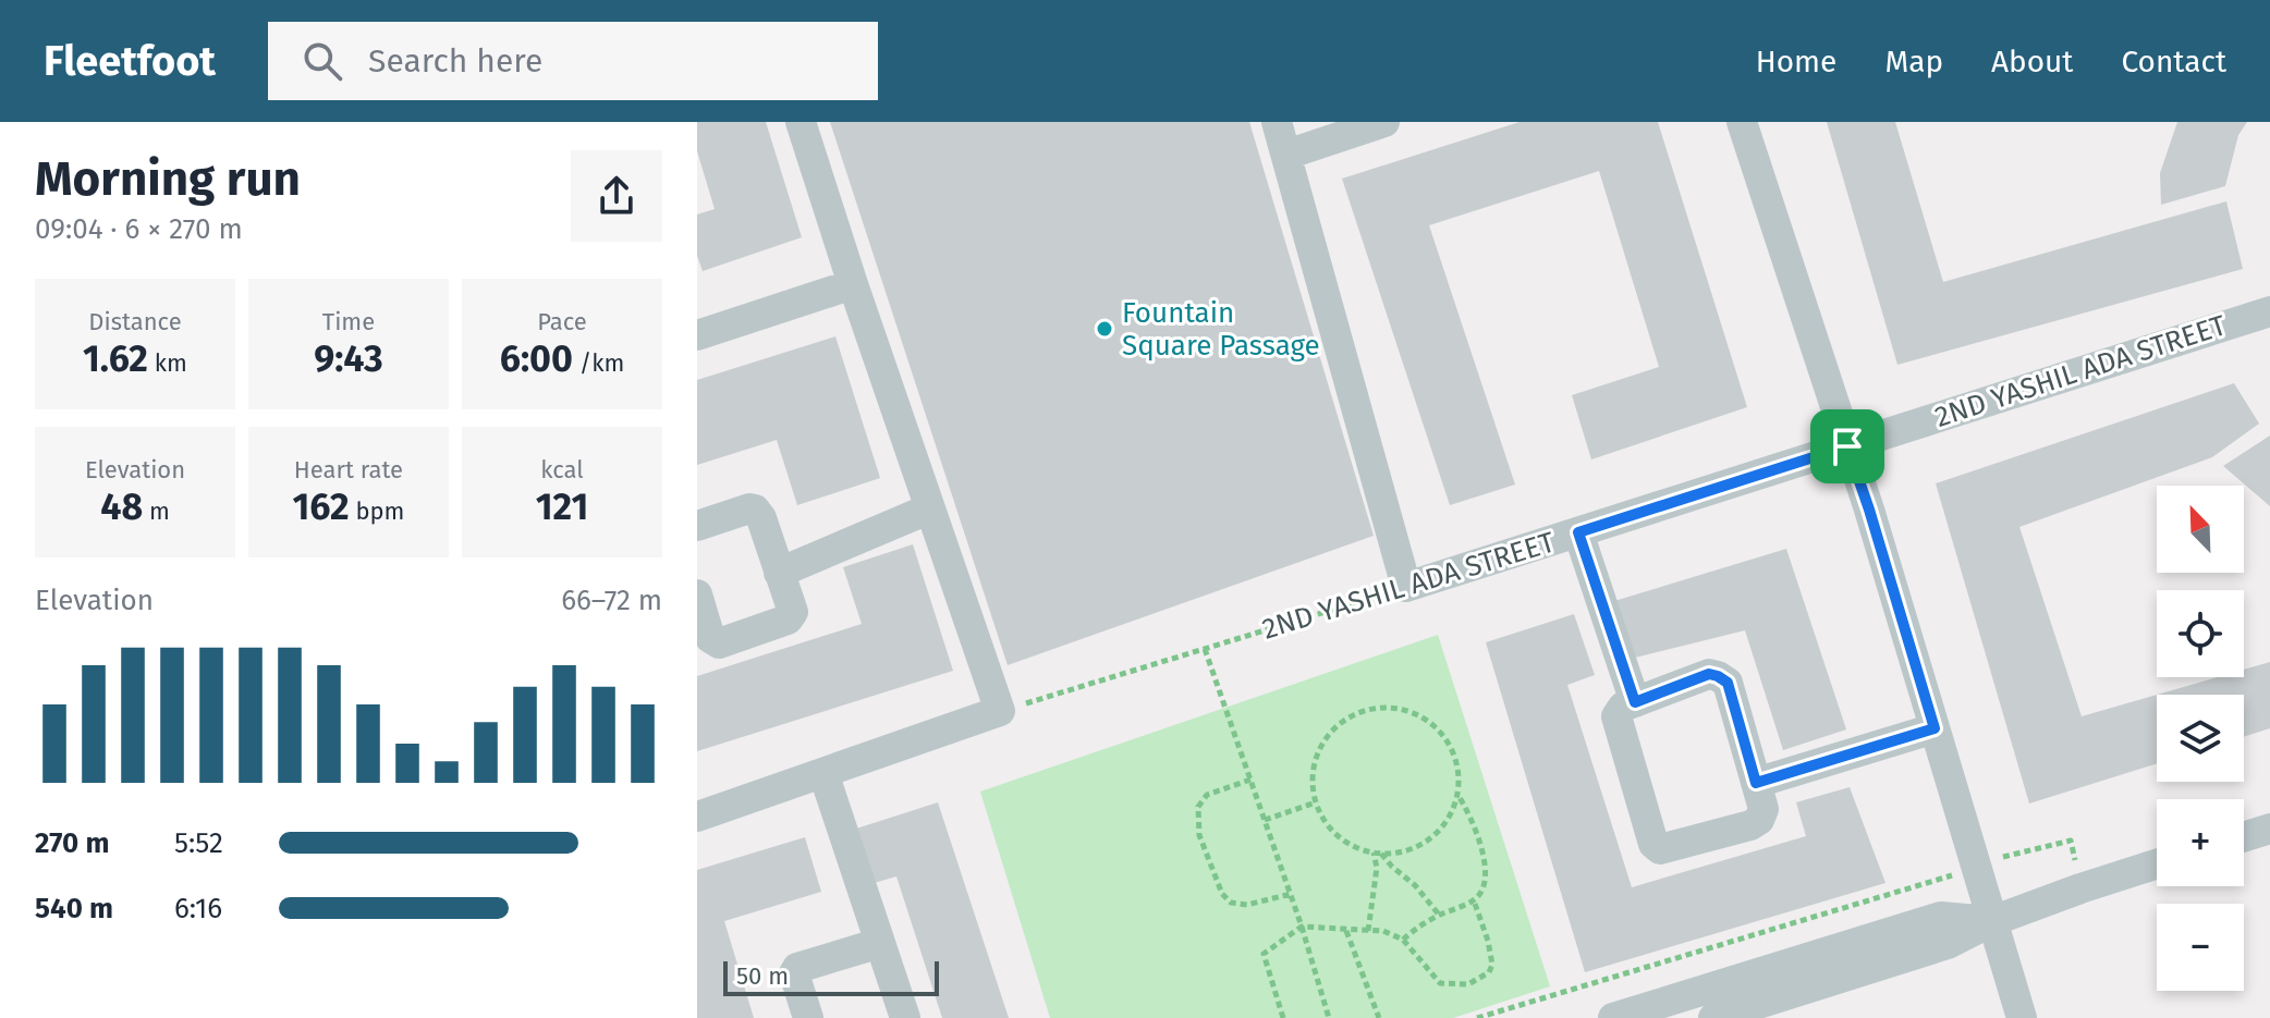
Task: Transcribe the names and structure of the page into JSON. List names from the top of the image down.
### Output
{
  "streets": {
    "street": ["2ND YASHIL ADA STREET"]
  },
  "places": ["Fountain Square Passage"],
  "scale_bar": "50 m",
  "north": "top left",
  "page": {
    "header": "Fleetfoot",
    "search": "Search here",
    "nav": [
      "Home",
      "Map",
      "About",
      "Contact"
    ],
    "heading": ["Morning run", "09:04 · 6 × 270 m"],
    "stats": [
      ["Distance", "1.62 km"],
      ["Time", "9:43"],
      ["Pace", "6:00 /km"],
      ["Elevation", "48 m"],
      ["Heart rate", "162 bpm"],
      ["kcal", "121"]
    ],
    "map_buttons": ["+", "−"],
    "chart": ["Elevation", "66–72 m"],
    "list": [
      {
        "name": "270 m",
        "note": "5:52"
      },
      {
        "name": "540 m",
        "note": "6:16"
      }
    ],
    "scale": "50 m"
  }
}
